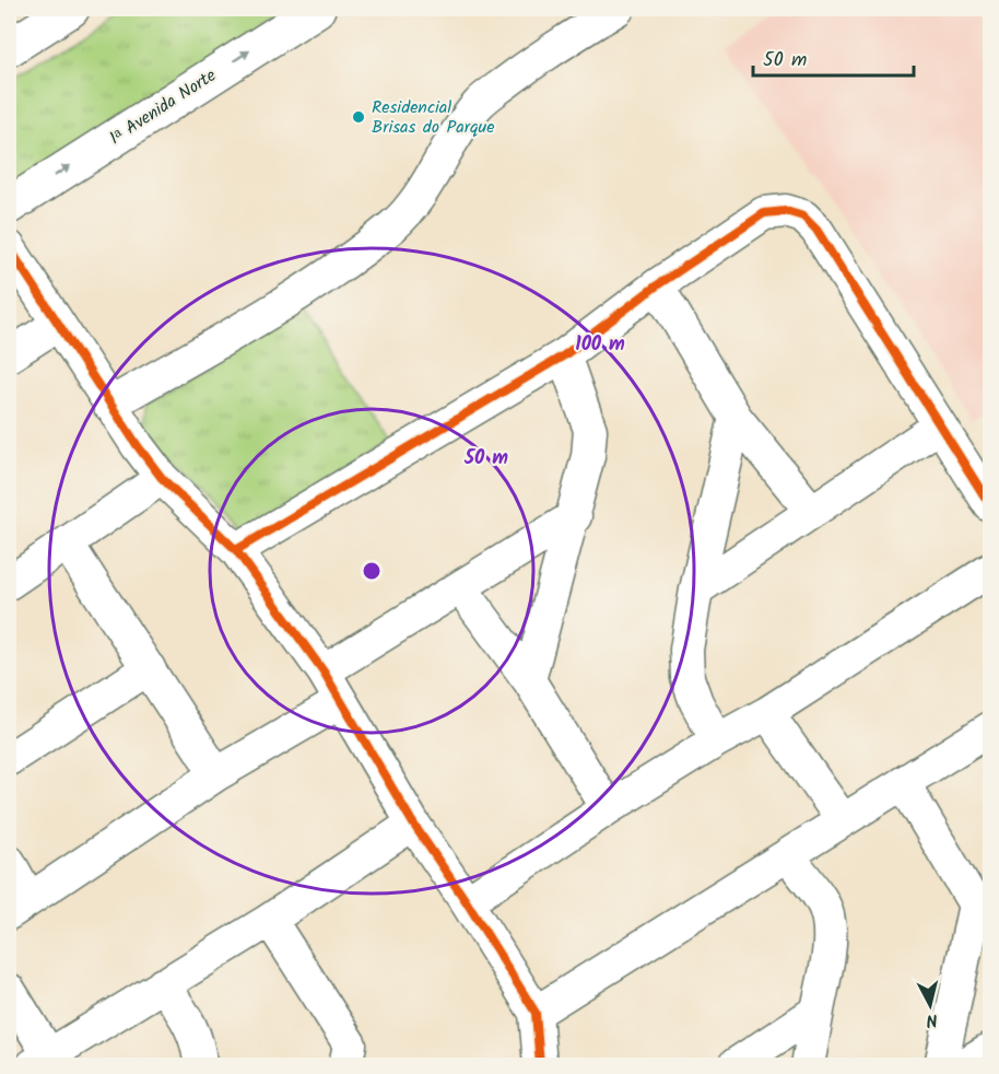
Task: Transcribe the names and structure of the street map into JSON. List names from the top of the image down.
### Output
{
  "streets": {
    "main road": ["1ᵃ Avenida Norte"]
  },
  "one_way": ["1ᵃ Avenida Norte"],
  "places": ["Residencial Brisas do Parque"],
  "scale_bar": "50 m",
  "north": "bottom",
  "rings": ["100 m", "50 m"]
}
